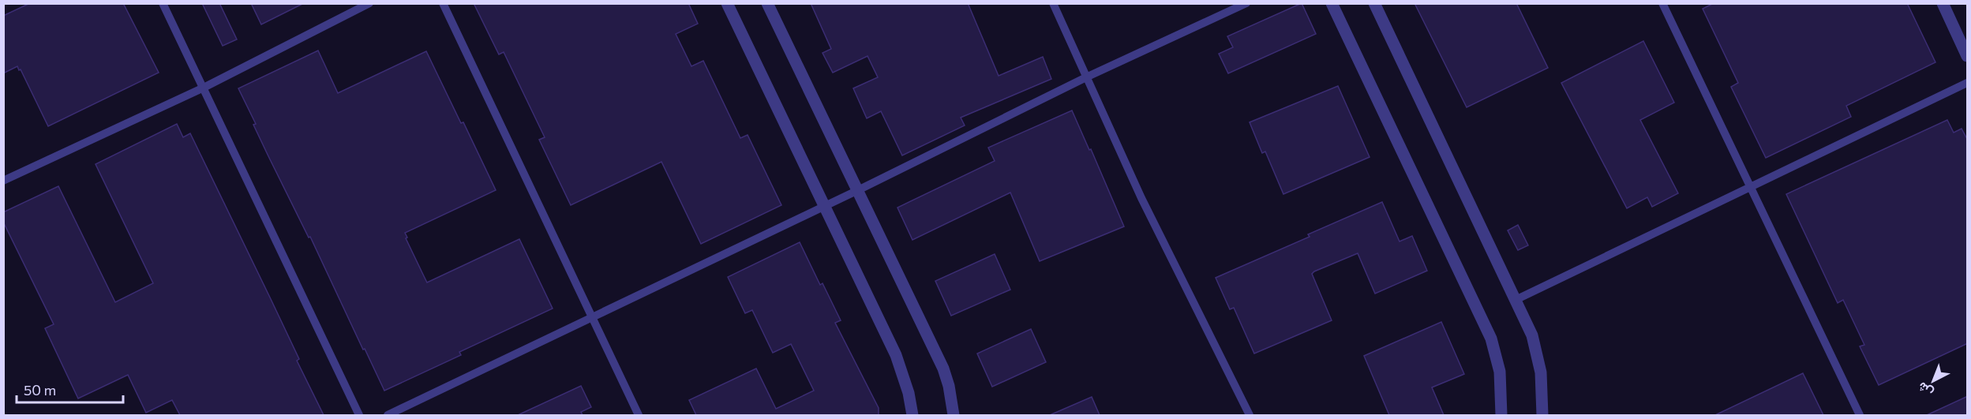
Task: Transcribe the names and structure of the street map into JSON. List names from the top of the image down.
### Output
{
  "scale_bar": "50 m",
  "north": "bottom left"
}
